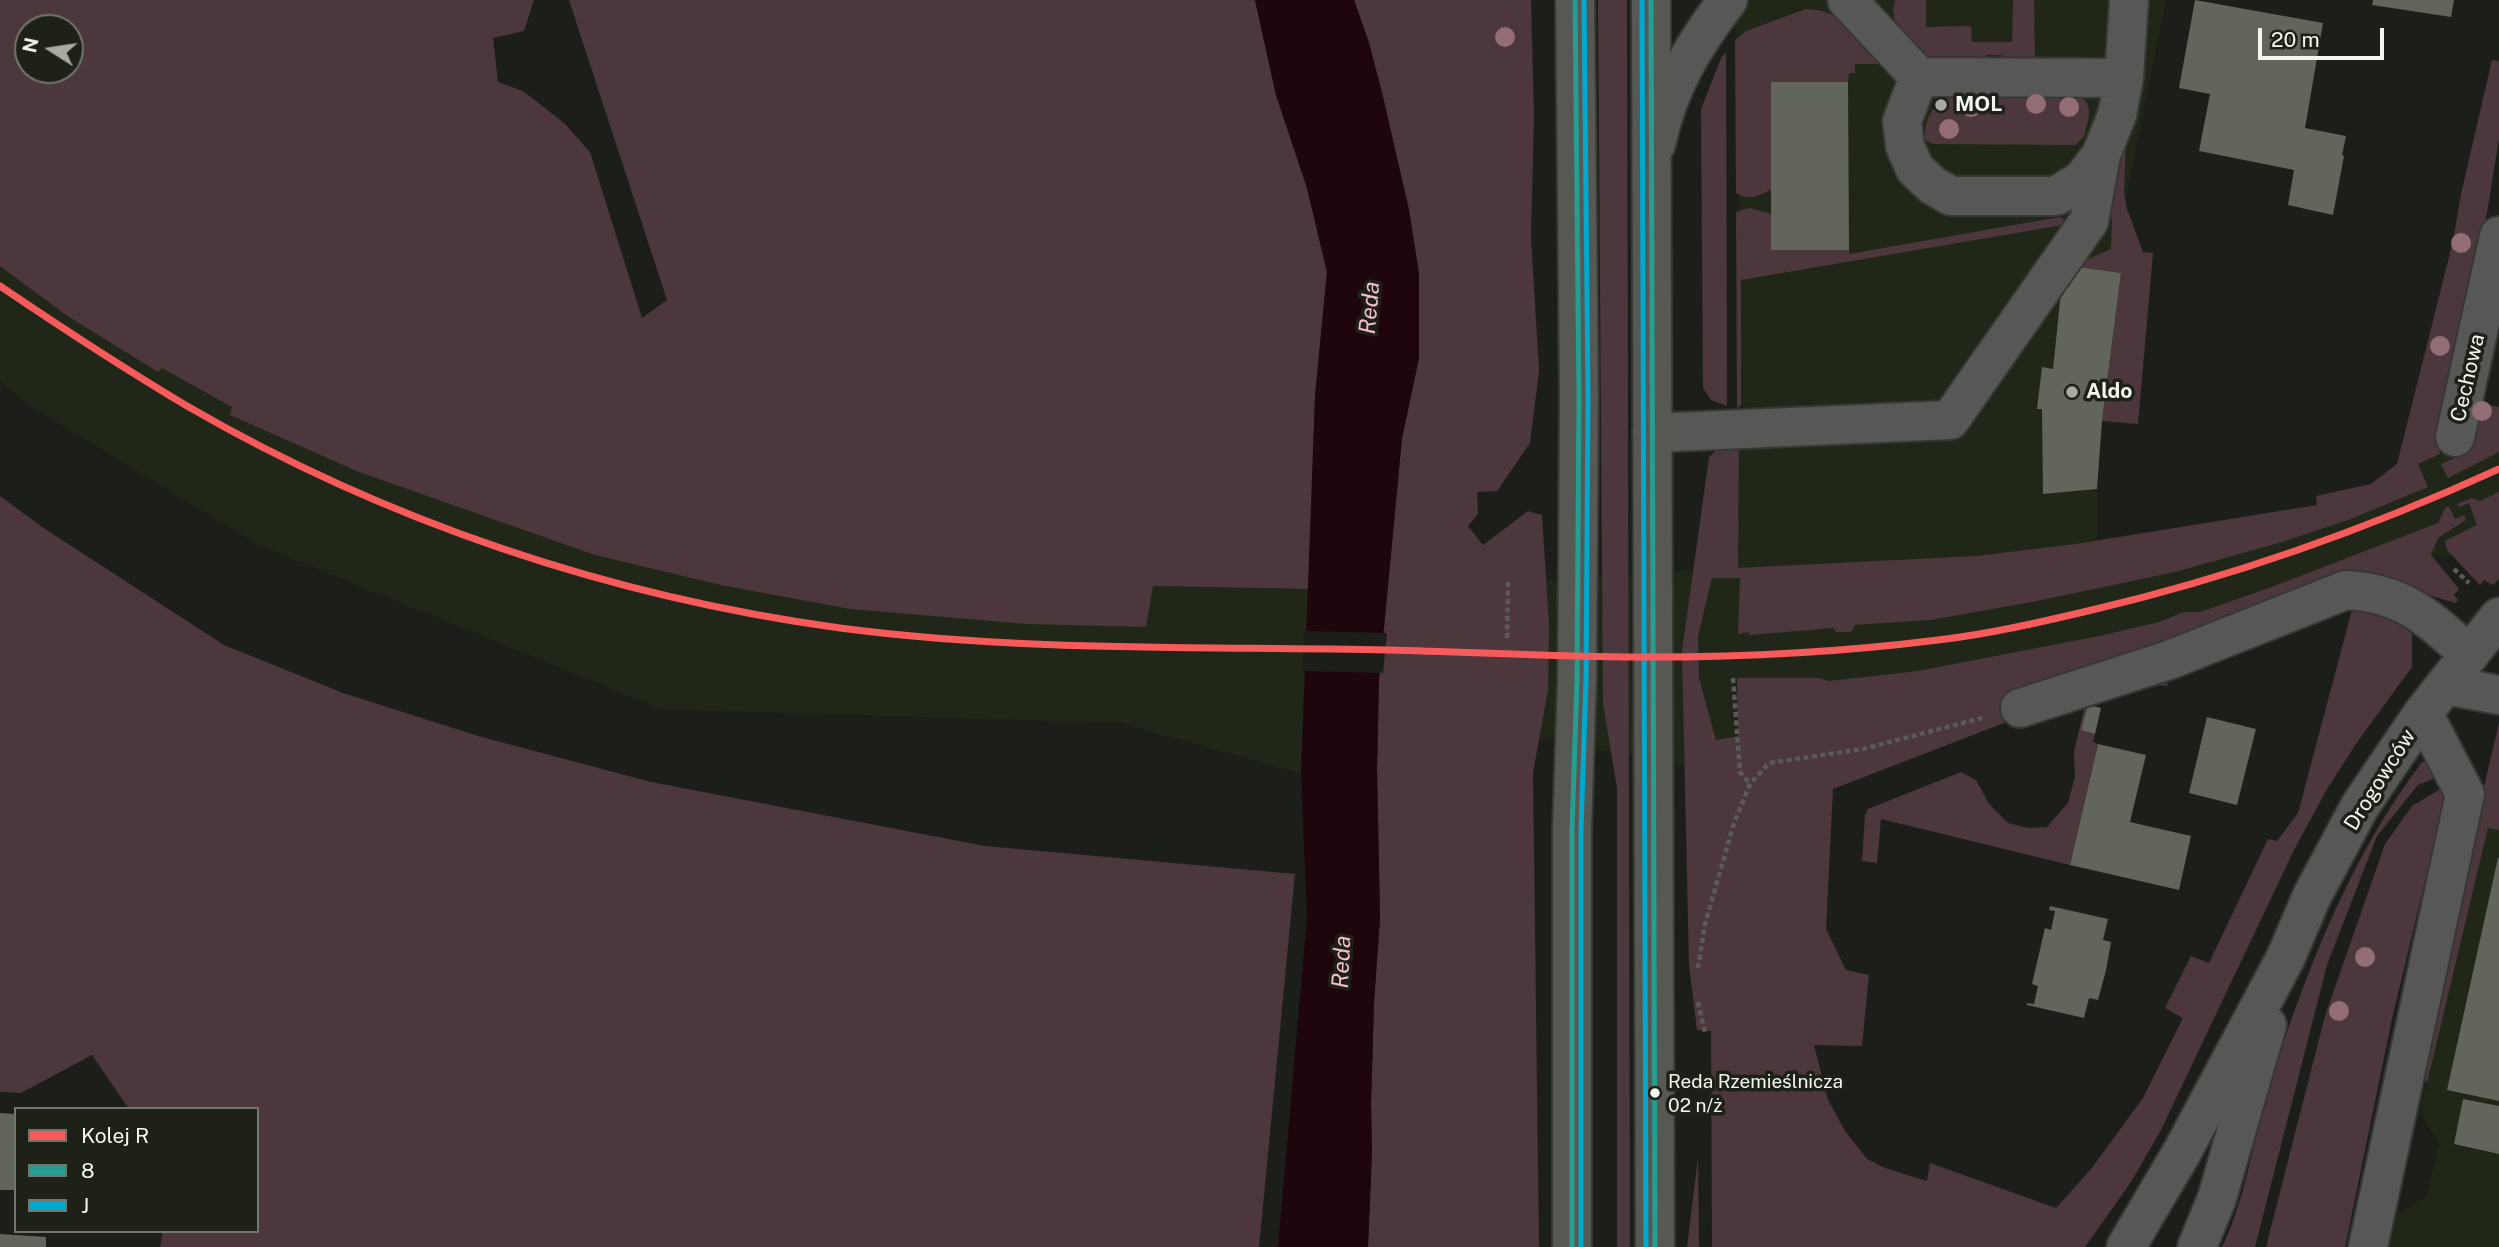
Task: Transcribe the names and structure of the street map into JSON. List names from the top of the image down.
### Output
{
  "streets": {
    "street": ["Cechowa", "Drogowców"]
  },
  "water": ["Reda"],
  "places": ["MOL", "Aldo", "Reda Rzemieślnicza 02 n/ż"],
  "lines": ["transit line 8", "transit line J", "rail line R"],
  "legend": ["Kolej R", "8", "J"],
  "scale_bar": "20 m",
  "north": "left"
}
